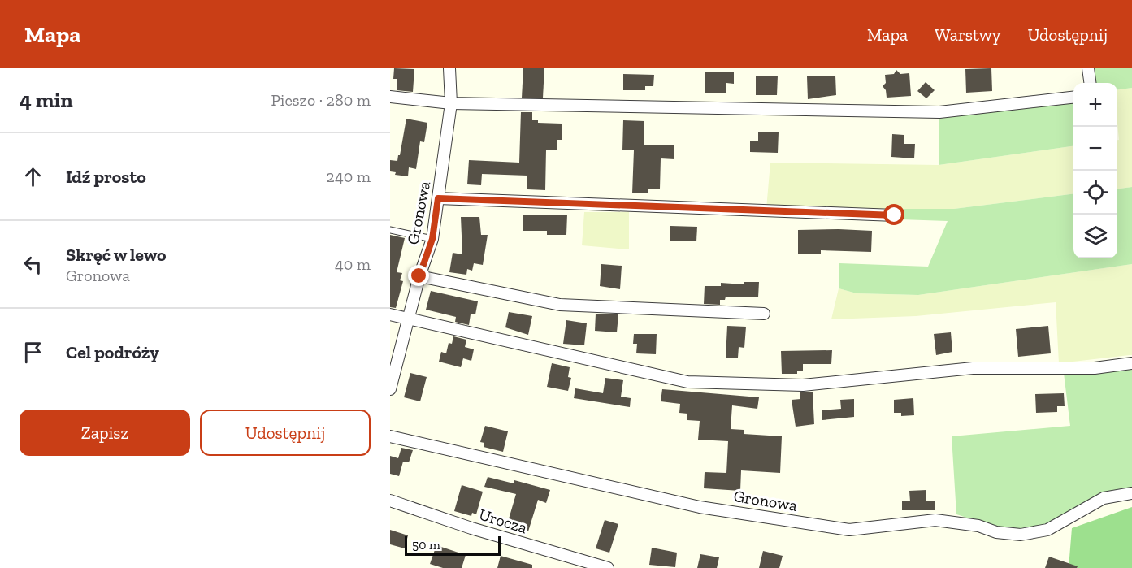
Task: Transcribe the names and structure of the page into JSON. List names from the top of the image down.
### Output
{
  "streets": {
    "street": ["Gronowa", "Urocza"]
  },
  "scale_bar": "50 m",
  "page": {
    "header": "Mapa",
    "nav": ["Mapa", "Warstwy", "Udostępnij"],
    "heading": ["4 min", "Pieszo · 280 m"],
    "map_buttons": ["+", "−"],
    "list": [
      ["Idź prosto", "240 m"],
      ["Skręć w lewo", "Gronowa", "40 m"],
      "Cel podróży"
    ],
    "buttons": ["Zapisz", "Udostępnij"],
    "scale": "50 m"
  }
}
